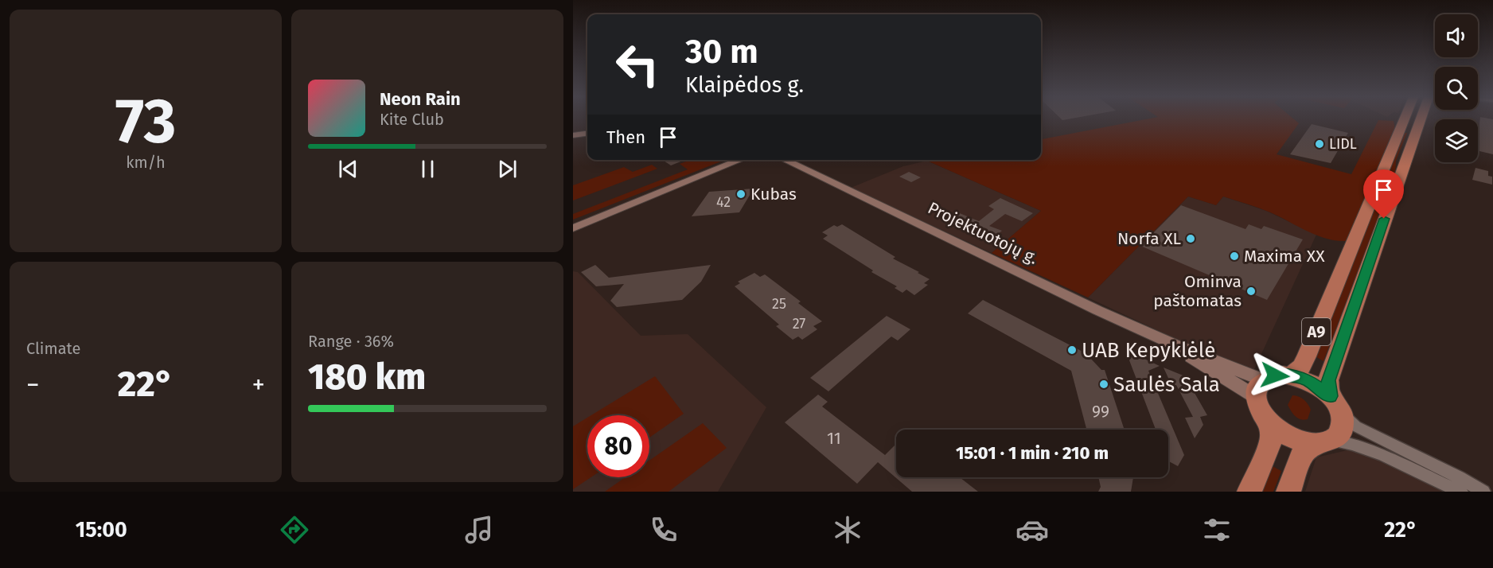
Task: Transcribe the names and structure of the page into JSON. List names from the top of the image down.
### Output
{
  "streets": {
    "highway": ["A9"],
    "main road": ["Projektuotojų g."]
  },
  "crossings": [
    ["Projektuotojų g.", "A9"]
  ],
  "places": [
    "LIDL",
    "Kubas",
    "Norfa XL",
    "Maxima XX",
    "Ominva paštomatas",
    "UAB Kepyklėlė",
    "Saulės Sala"
  ],
  "house_numbers": [
    "42",
    "25",
    "27",
    "99",
    "11"
  ],
  "page": {
    "tile": [
      ["73", "km/h"],
      "Climate",
      ["Range · 36%", "180 km"]
    ],
    "turn": ["30 m", "Klaipėdos g."],
    "song": ["Neon Rain", "Kite Club"],
    "then": "Then",
    "heat": ["−", "22°", "+"],
    "limit": "80",
    "trip": "15:01 · 1 min · 210 m",
    "tabs": ["15:00", "22°"]
  }
}
